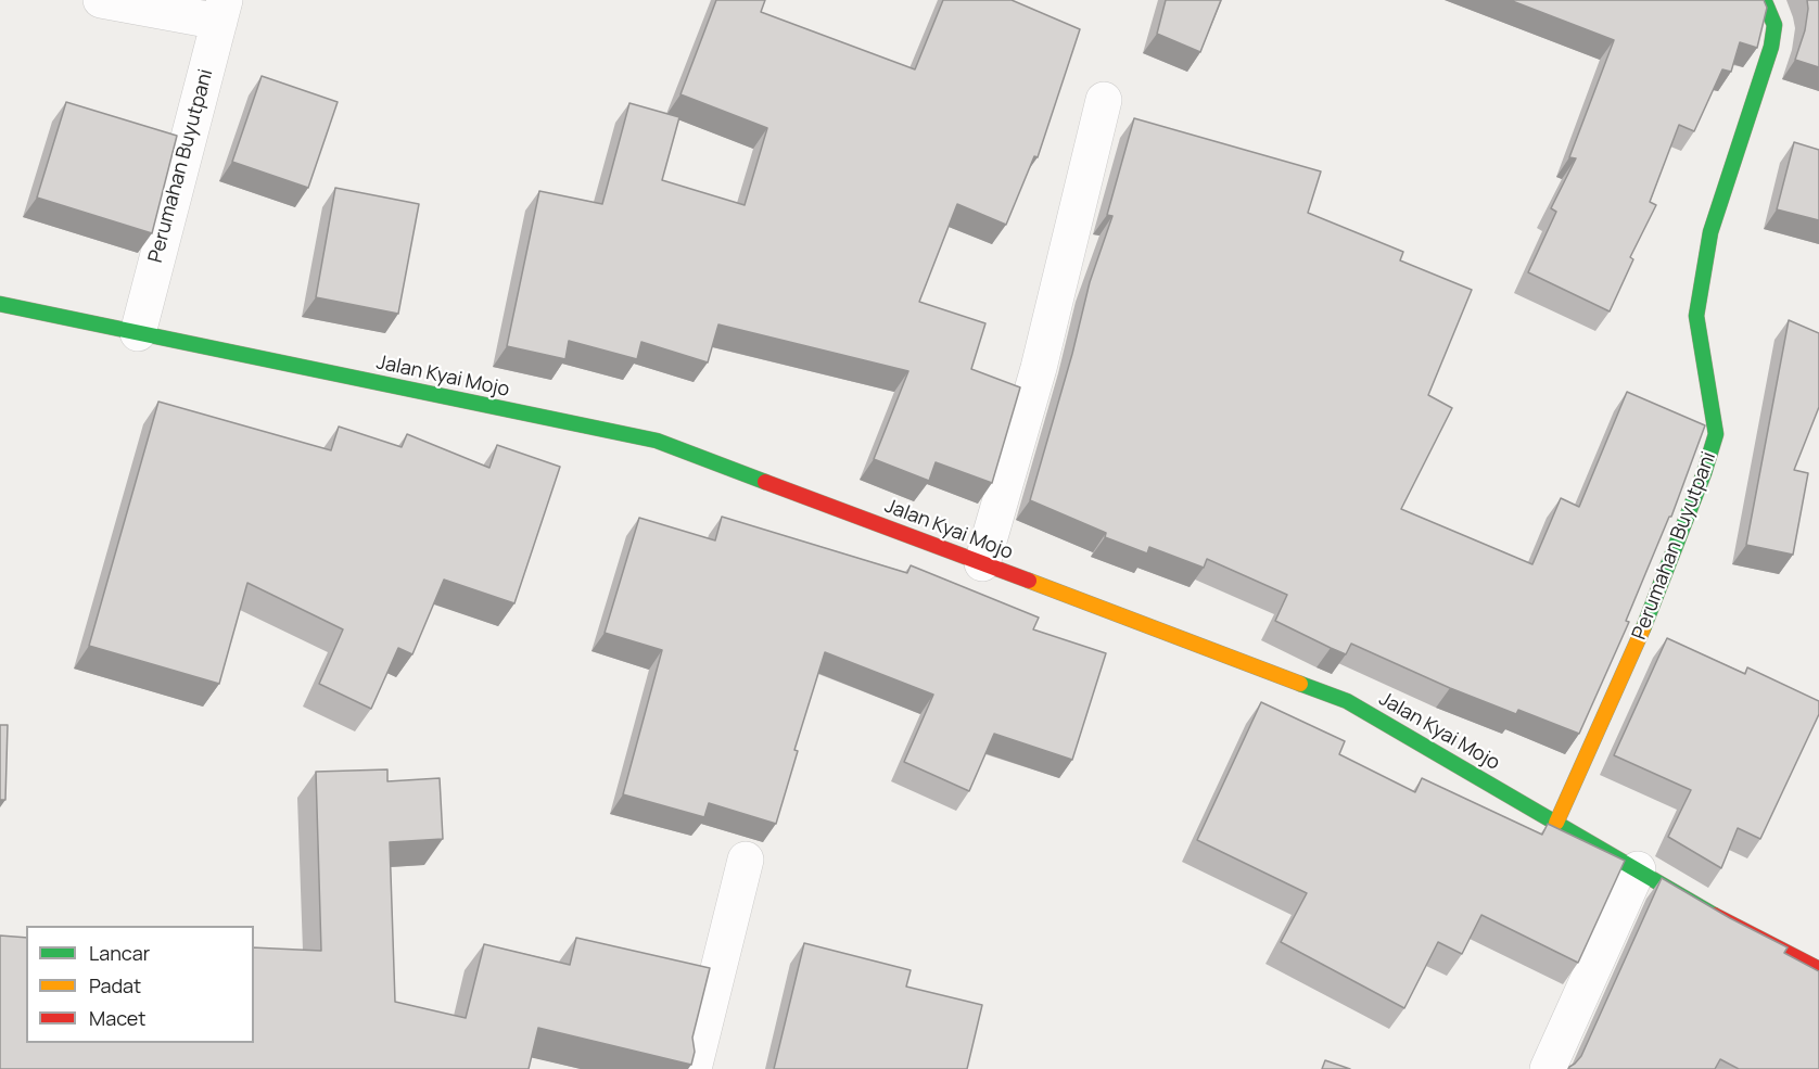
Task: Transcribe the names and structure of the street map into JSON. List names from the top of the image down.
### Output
{
  "streets": {
    "street": ["Perumahan Buyutpani", "Jalan Kyai Mojo"]
  },
  "crossings": [
    ["Perumahan Buyutpani", "Jalan Kyai Mojo"]
  ],
  "legend": ["Lancar", "Padat", "Macet"]
}
